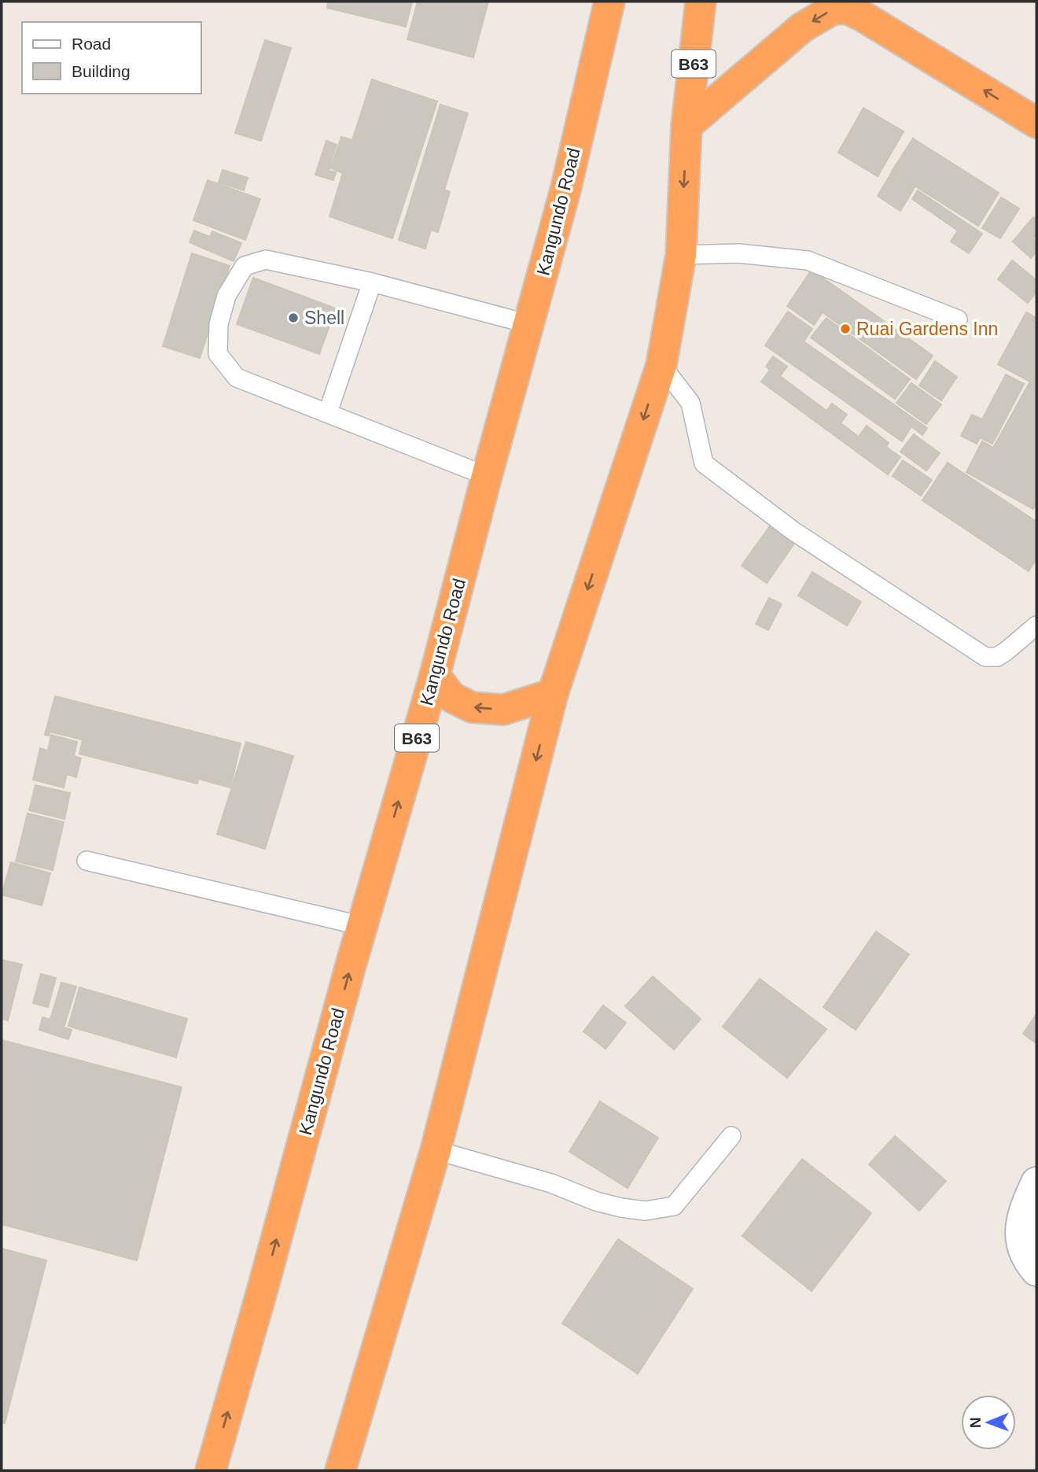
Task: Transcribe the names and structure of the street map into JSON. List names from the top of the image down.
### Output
{
  "streets": {
    "highway": ["B63", "Kangundo Road"]
  },
  "places": ["Shell", "Ruai Gardens Inn"],
  "legend": ["Road", "Building"],
  "north": "left"
}
